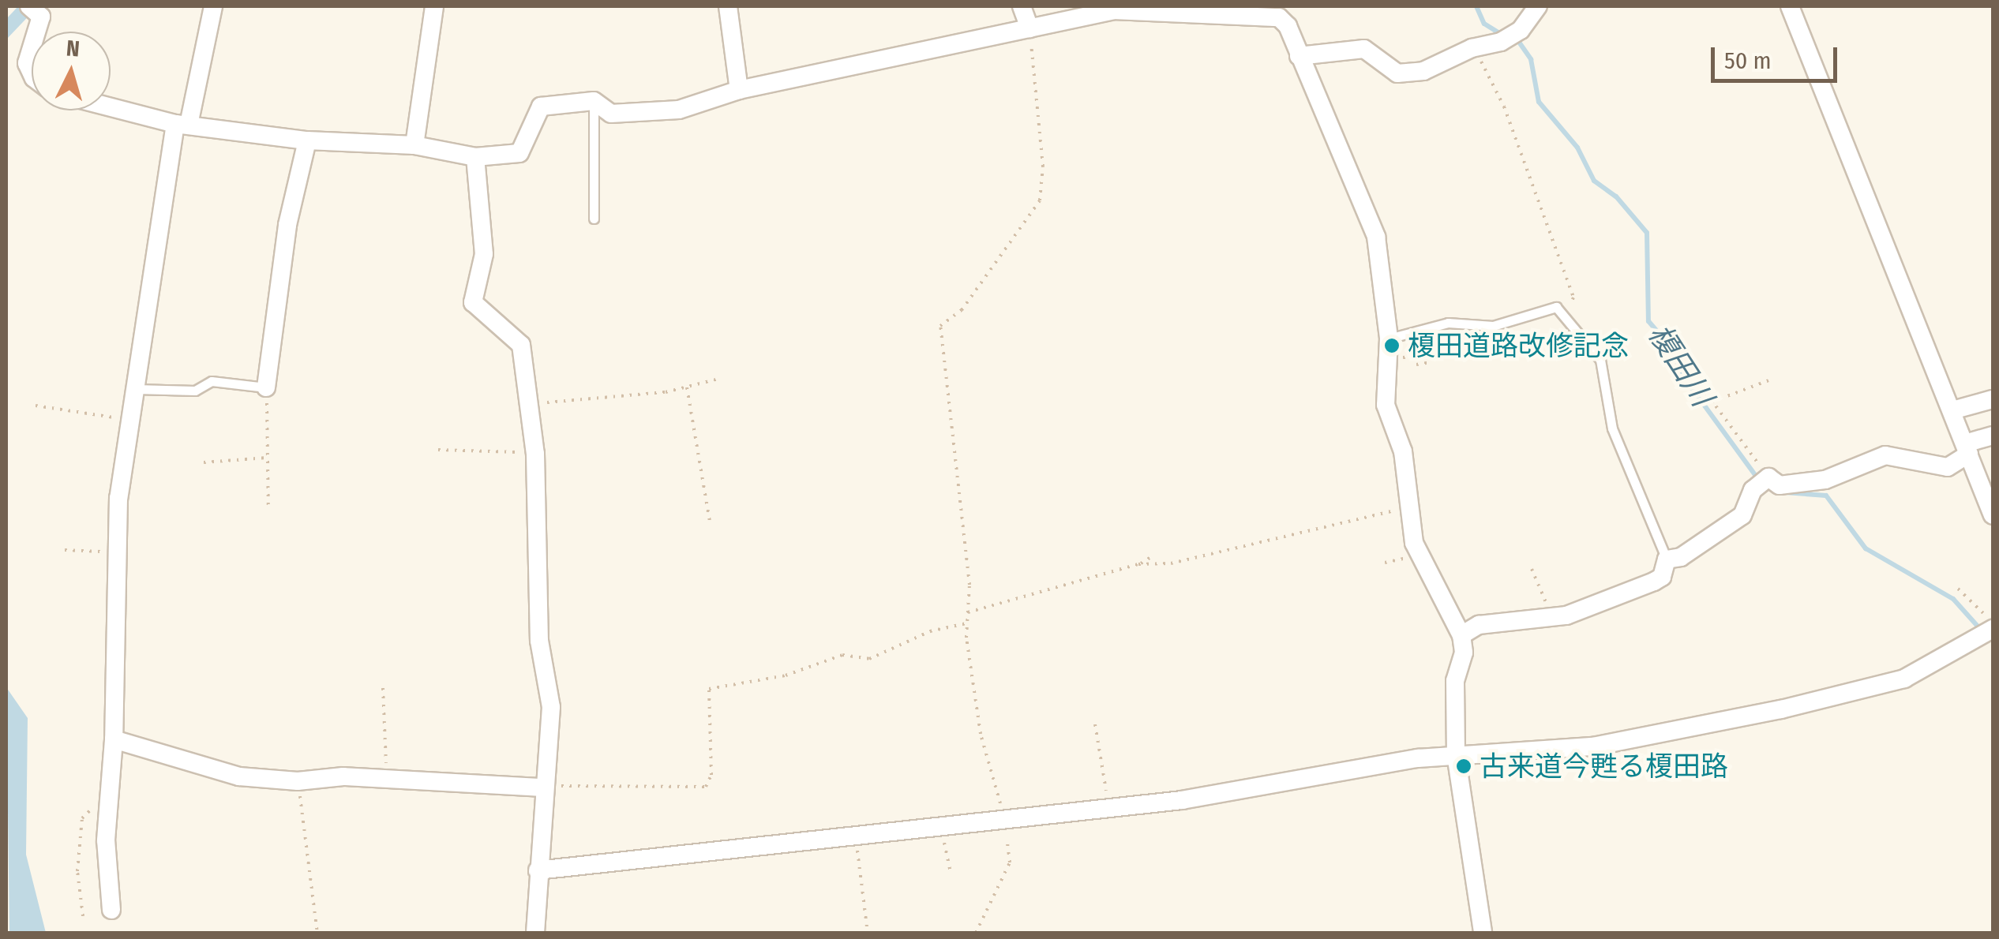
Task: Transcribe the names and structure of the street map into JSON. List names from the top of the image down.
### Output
{
  "water": ["榎田川"],
  "places": ["榎田道路改修記念", "古来道今甦る榎田路"],
  "scale_bar": "50 m",
  "north": "top"
}
